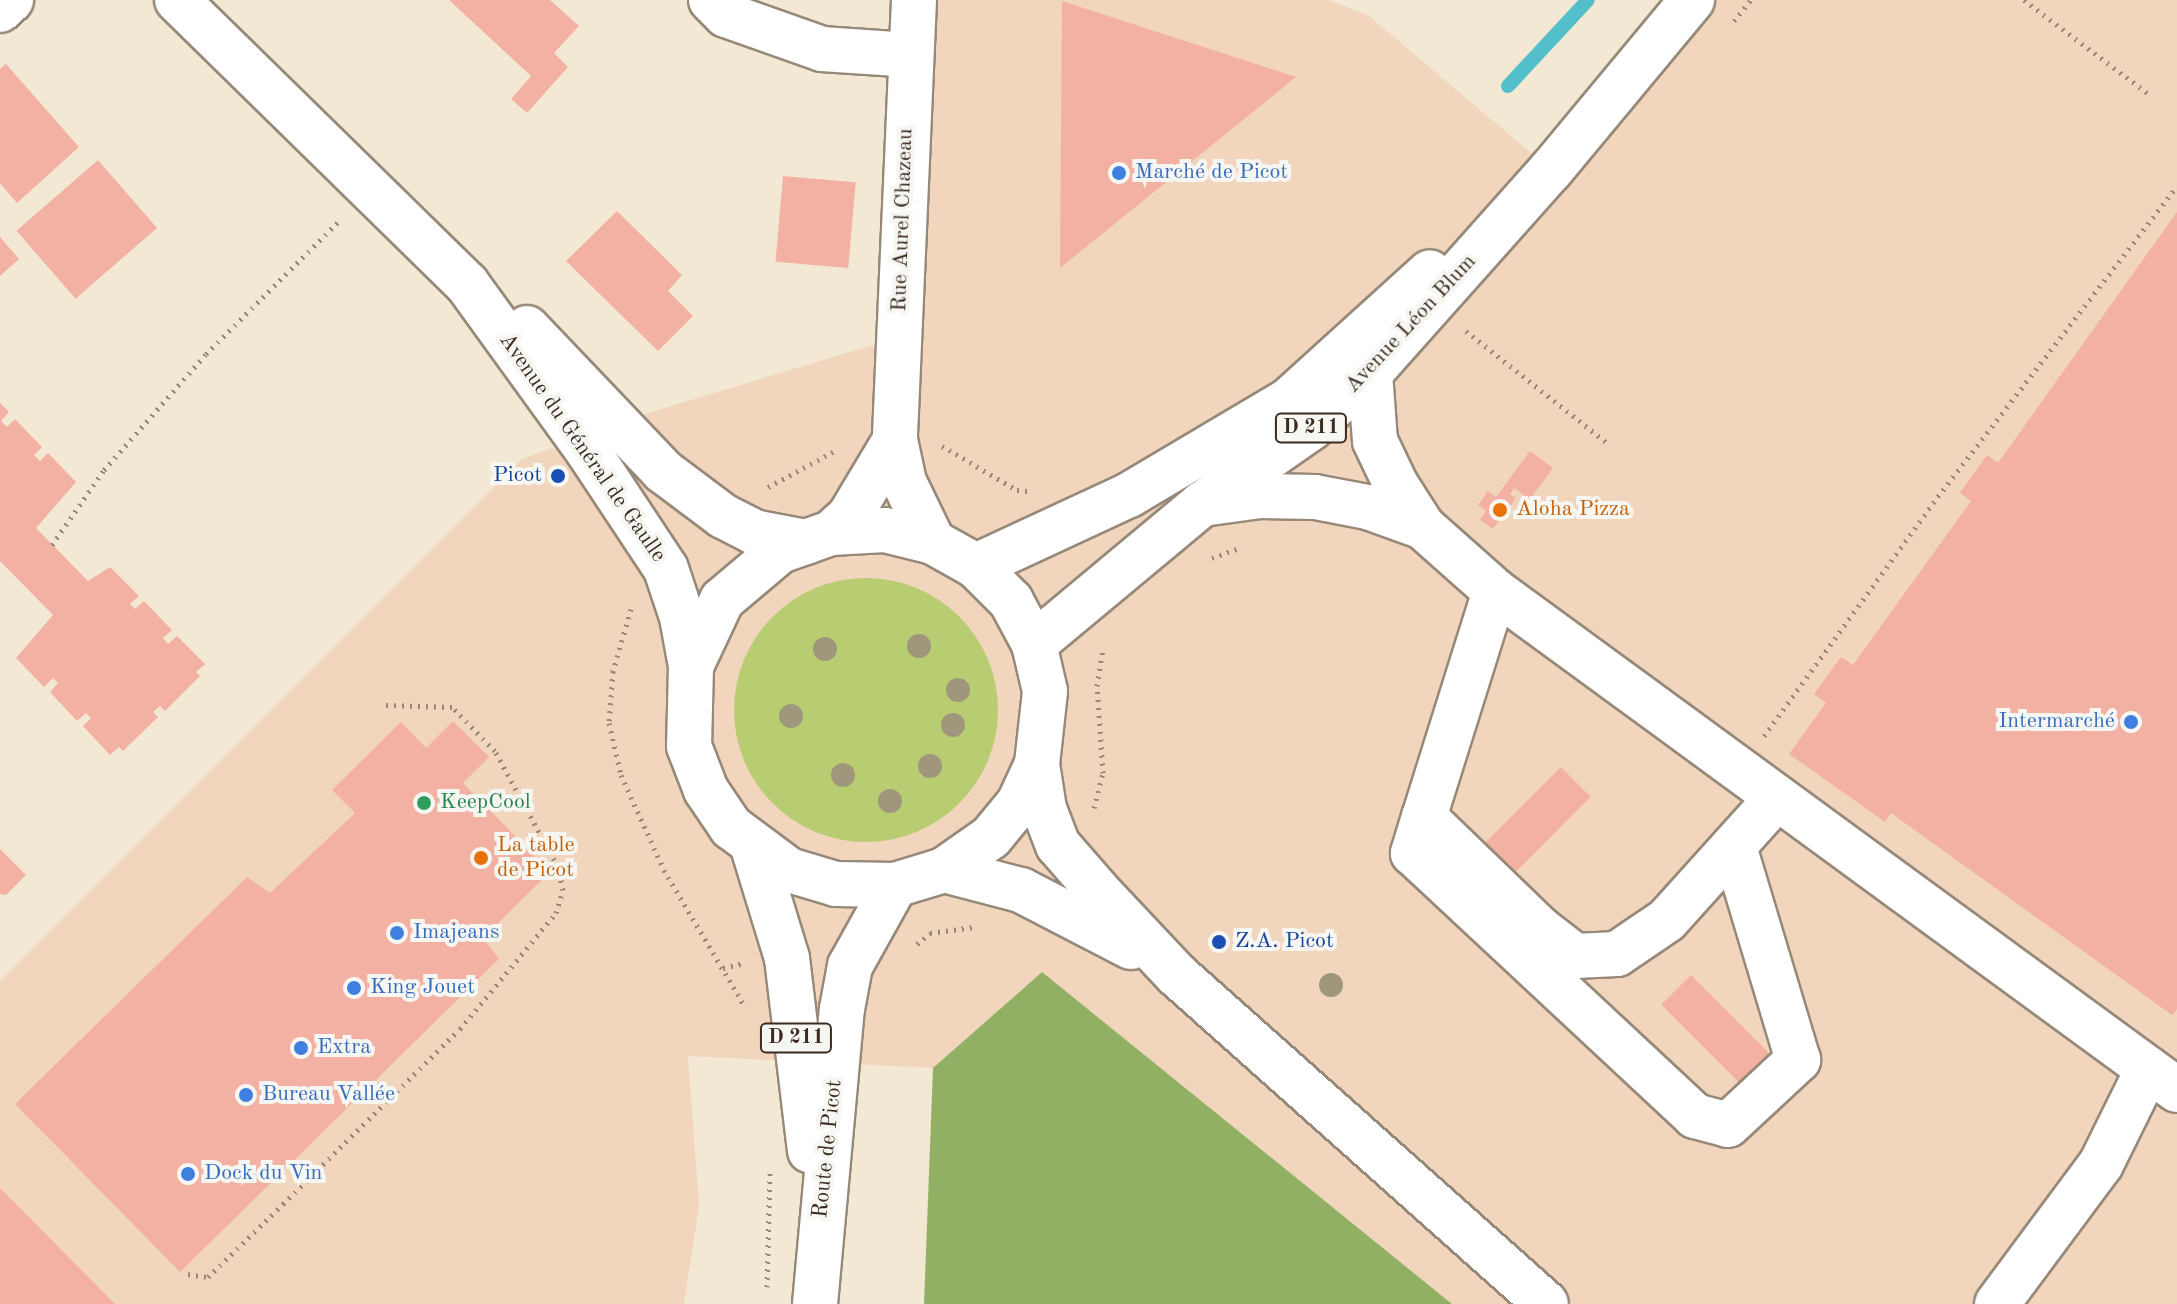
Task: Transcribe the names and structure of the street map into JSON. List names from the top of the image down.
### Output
{
  "streets": {
    "main road": [
      "Rue Aurel Chazeau",
      "Avenue Léon Blum",
      "D 211",
      "Avenue du Général de Gaulle",
      "Route de Picot"
    ]
  },
  "crossings": [
    ["Rue Aurel Chazeau", "Avenue du Général de Gaulle"]
  ],
  "places": [
    "Marché de Picot",
    "Picot",
    "Aloha Pizza",
    "Intermarché",
    "KeepCool",
    "La table de Picot",
    "Imajeans",
    "Z.A. Picot",
    "King Jouet",
    "Extra",
    "Bureau Vallée",
    "Dock du Vin"
  ]
}
